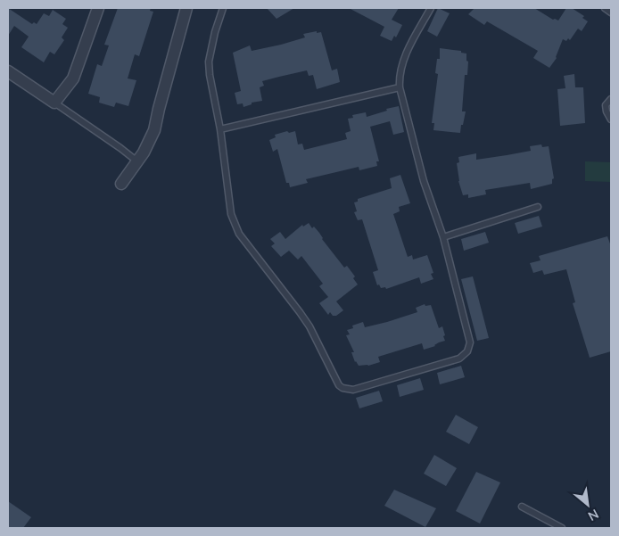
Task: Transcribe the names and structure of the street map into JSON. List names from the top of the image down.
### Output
{
  "north": "bottom right"
}
